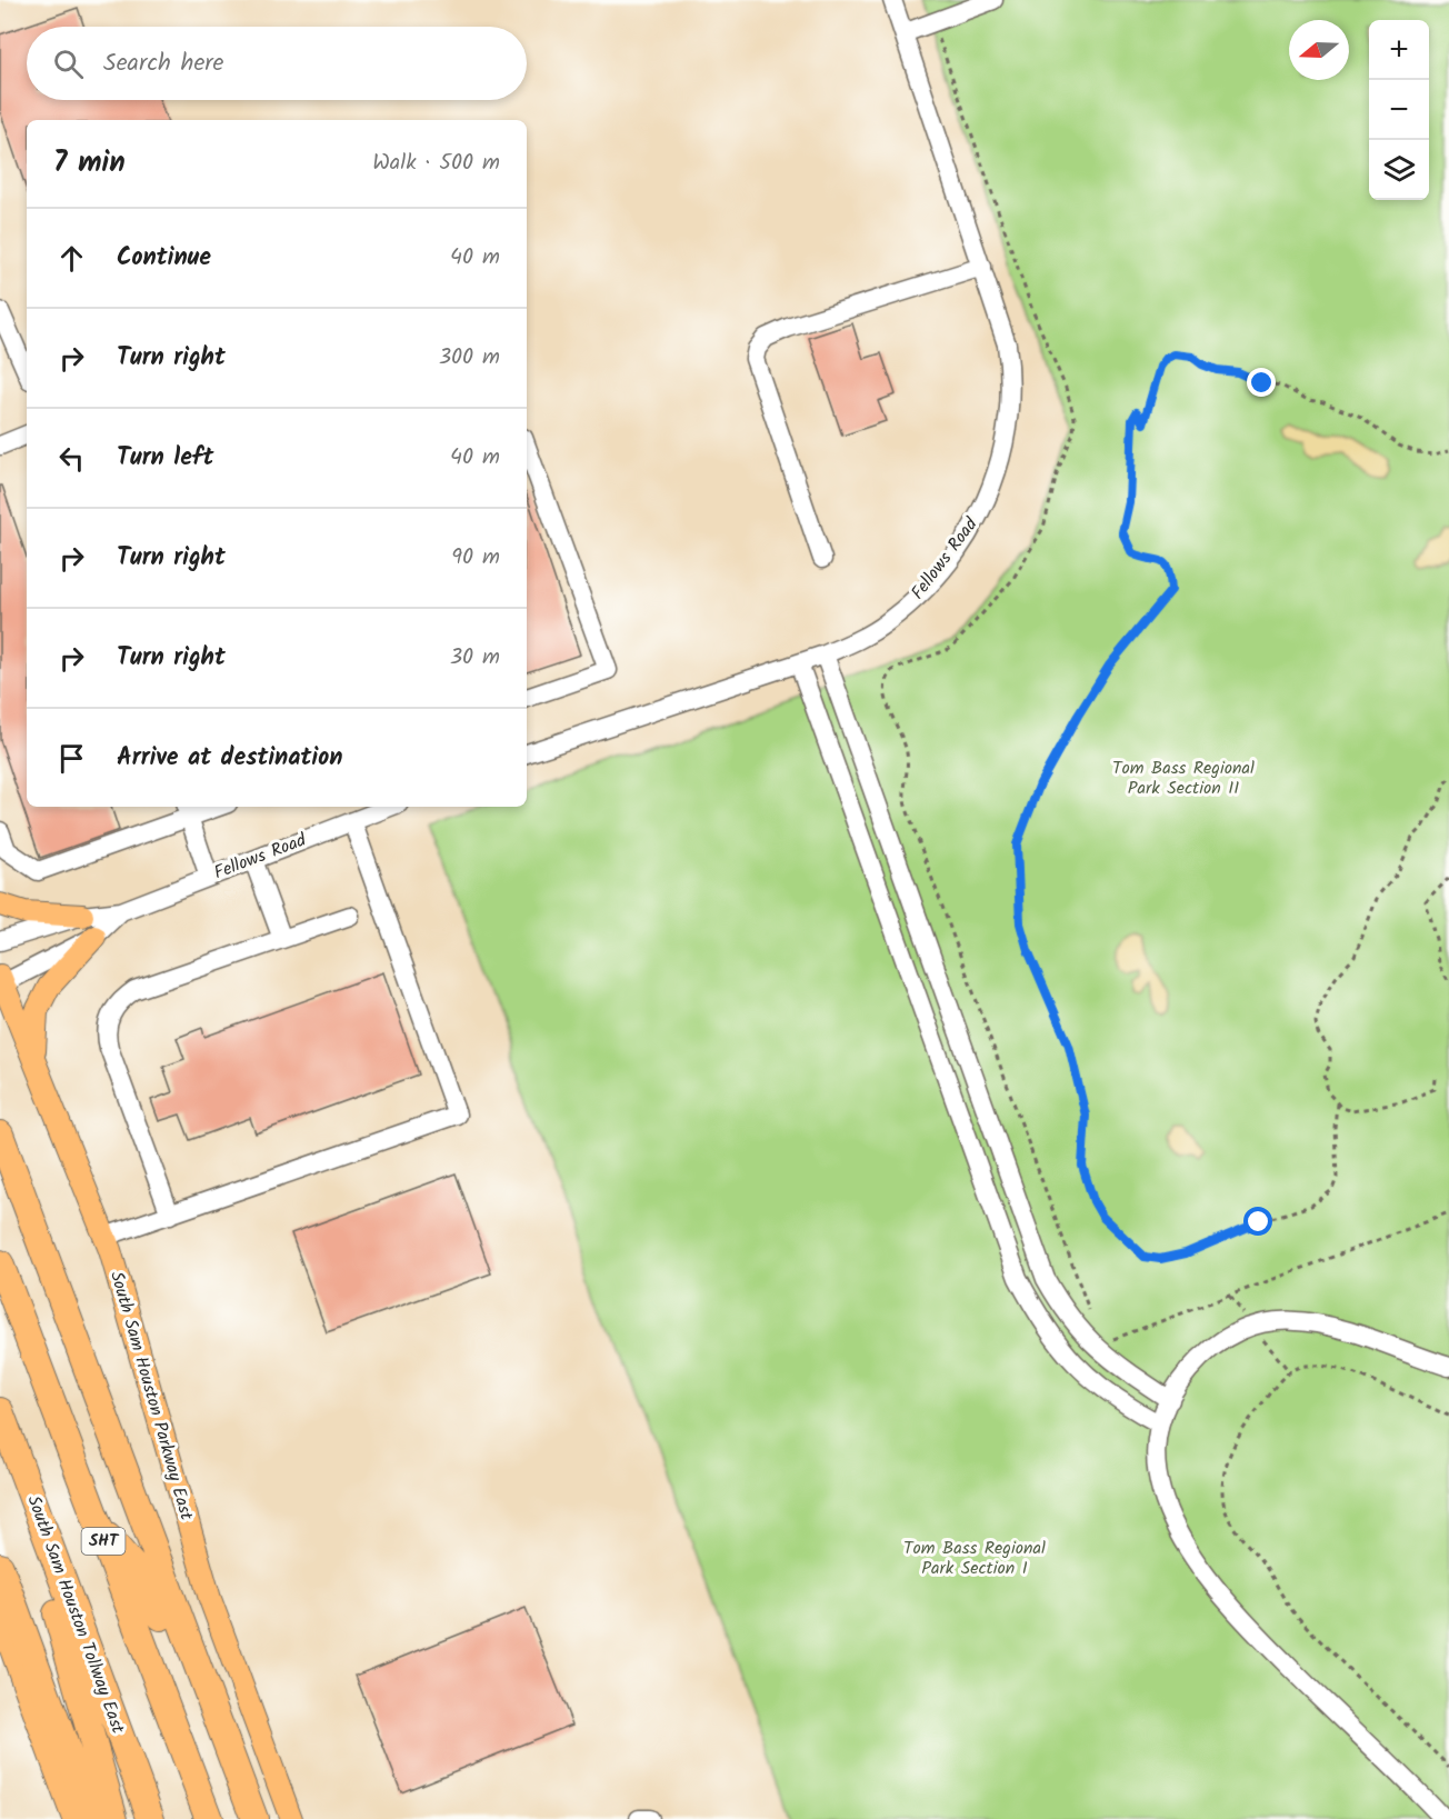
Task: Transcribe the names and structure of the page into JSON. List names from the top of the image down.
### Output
{
  "streets": {
    "highway": ["SHT", "South Sam Houston Tollway East"],
    "main road": ["South Sam Houston Parkway East"],
    "street": ["Fellows Road"]
  },
  "crossings": [
    ["Fellows Road", "South Sam Houston Parkway East"]
  ],
  "parks": ["Tom Bass Regional Park Section II", "Tom Bass Regional Park Section I"],
  "north": "left",
  "page": {
    "map_buttons": ["+", "−"],
    "search": "Search here",
    "heading": ["7 min", "Walk · 500 m"],
    "list": [
      ["Continue", "40 m"],
      ["Turn right", "300 m"],
      ["Turn left", "40 m"],
      ["Turn right", "90 m"],
      ["Turn right", "30 m"],
      "Arrive at destination"
    ]
  }
}
